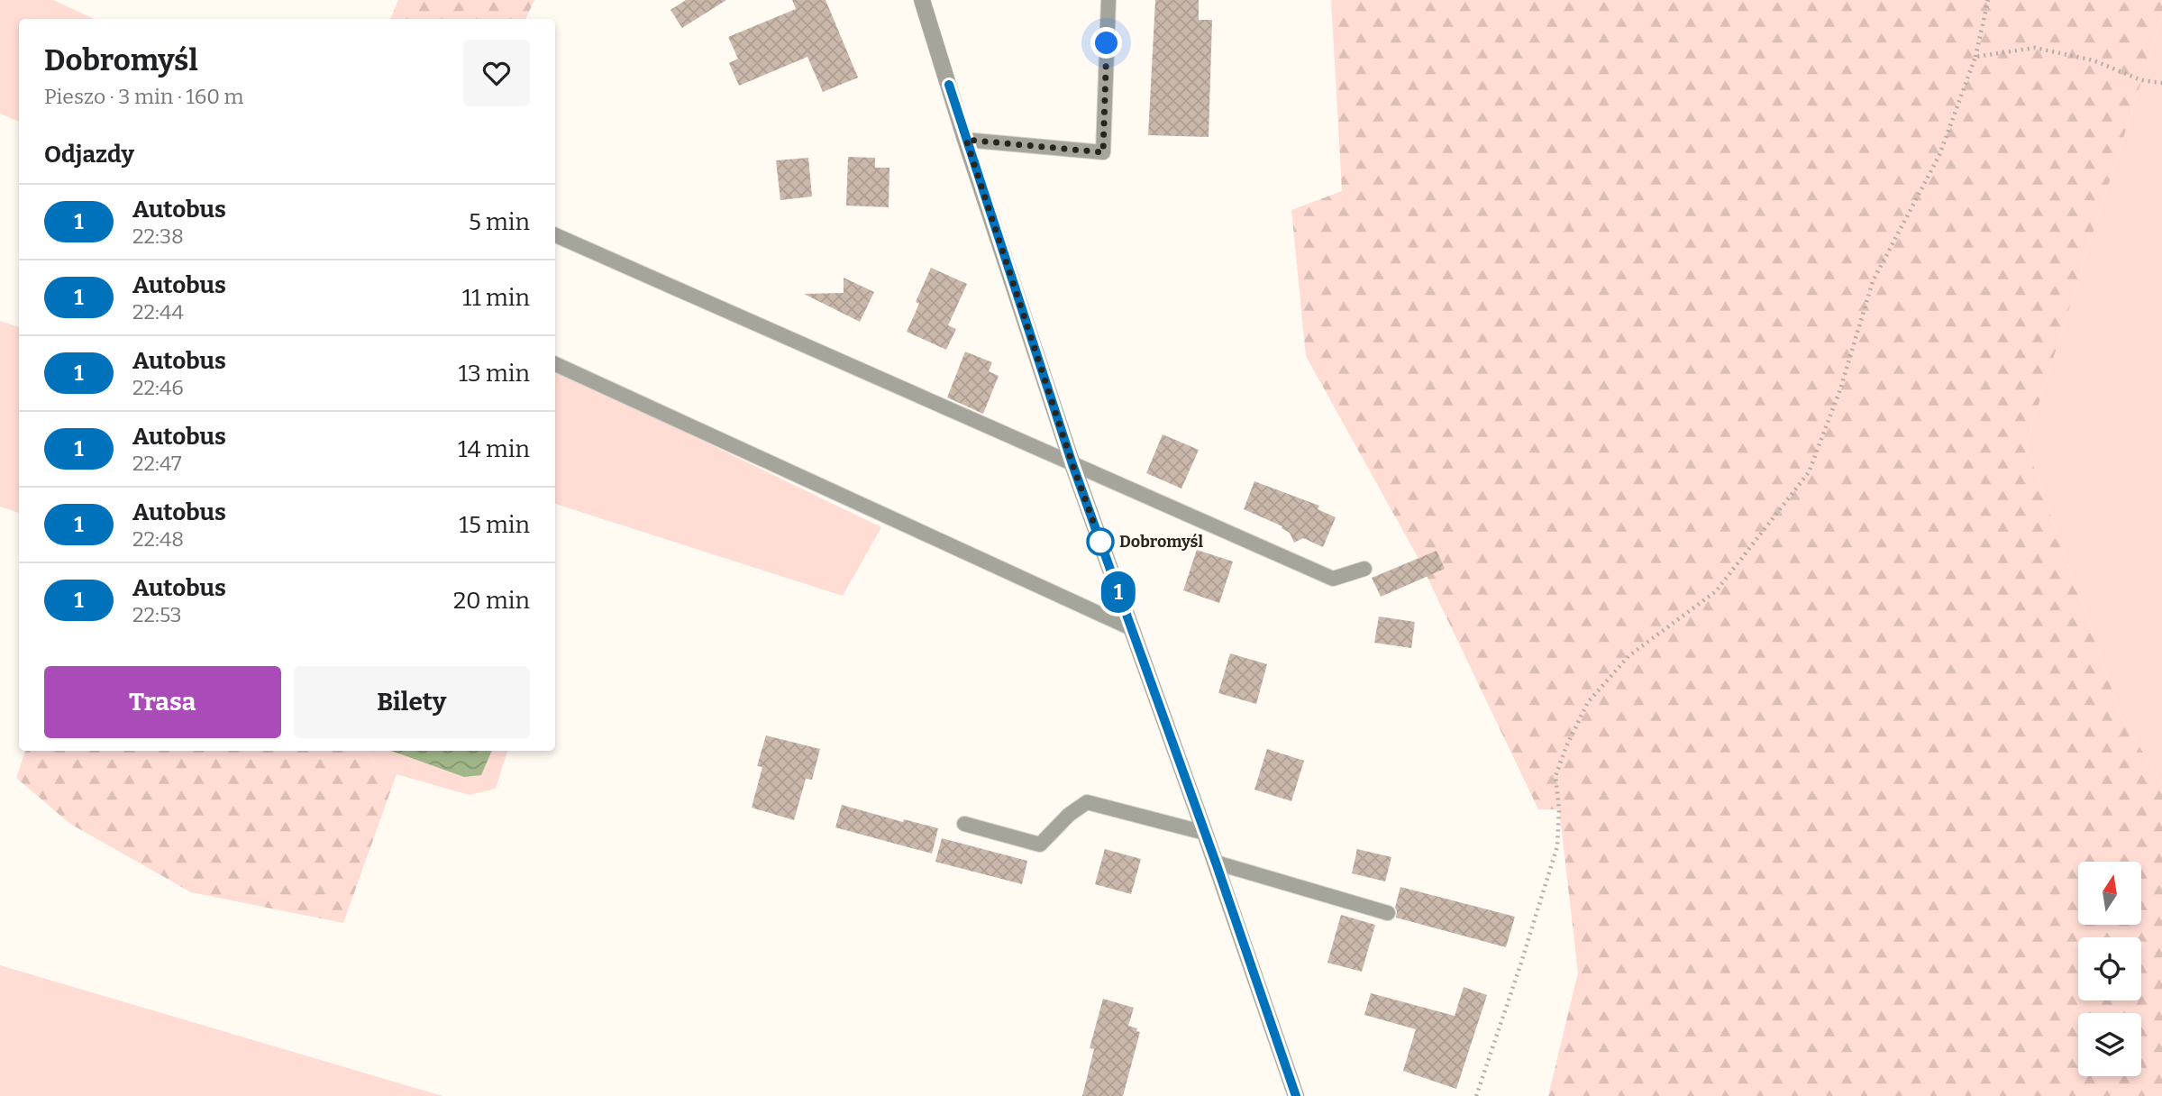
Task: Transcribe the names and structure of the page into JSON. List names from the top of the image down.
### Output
{
  "places": ["Dobromyśl"],
  "lines": ["bus line 1"],
  "north": "top",
  "page": {
    "on_map": "1",
    "heading": [
      ["Dobromyśl", "Pieszo · 3 min · 160 m"],
      "Odjazdy"
    ],
    "list": [
      {
        "mark": "1",
        "name": "Autobus",
        "note": "22:38",
        "value": "5 min"
      },
      {
        "mark": "1",
        "name": "Autobus",
        "note": "22:44",
        "value": "11 min"
      },
      {
        "mark": "1",
        "name": "Autobus",
        "note": "22:46",
        "value": "13 min"
      },
      {
        "mark": "1",
        "name": "Autobus",
        "note": "22:47",
        "value": "14 min"
      },
      {
        "mark": "1",
        "name": "Autobus",
        "note": "22:48",
        "value": "15 min"
      },
      {
        "mark": "1",
        "name": "Autobus",
        "note": "22:53",
        "value": "20 min"
      }
    ],
    "buttons": ["Trasa", "Bilety"]
  }
}
